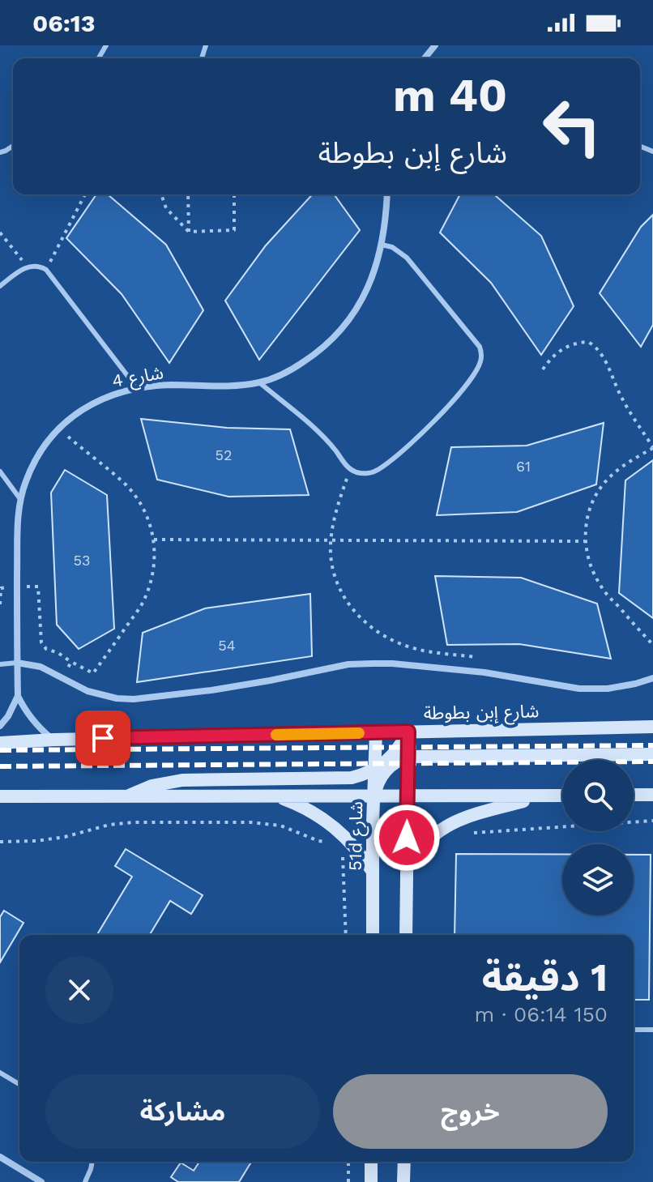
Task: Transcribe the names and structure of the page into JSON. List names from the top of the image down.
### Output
{
  "streets": {
    "main road": ["شارع إبن بطوطة", "51d شارع"],
    "street": ["شارع 4"]
  },
  "crossings": [
    ["شارع إبن بطوطة", "51d شارع"]
  ],
  "house_numbers": [
    "52",
    "61",
    "53",
    "54"
  ],
  "page": {
    "status": "06:13",
    "turn": ["40 m", "شارع إبن بطوطة"],
    "heading": ["1 دقيقة", "150 m · 06:14"],
    "buttons": ["خروج", "مشاركة"]
  }
}
